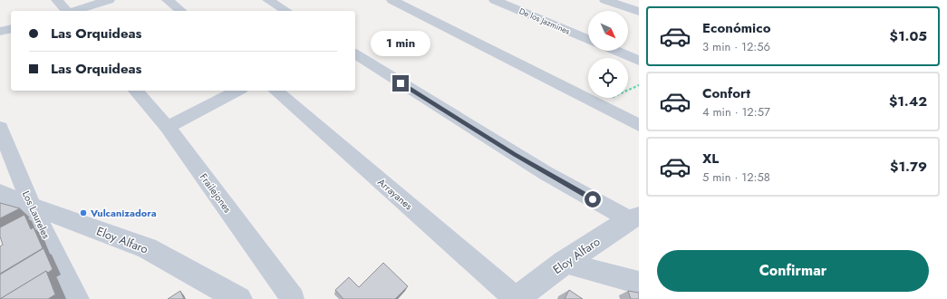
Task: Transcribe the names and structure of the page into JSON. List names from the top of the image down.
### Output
{
  "streets": {
    "street": [
      "De los Jazmines",
      "Frailejones",
      "Arrayanes",
      "Los Laureles",
      "Eloy Alfaro"
    ]
  },
  "crossings": [
    ["Arrayanes", "Eloy Alfaro"],
    ["Los Laureles", "Eloy Alfaro"]
  ],
  "places": ["Vulcanizadora"],
  "north": "bottom right",
  "page": {
    "list": [
      {
        "name": "Económico",
        "note": "3 min · 12:56",
        "value": "$1.05"
      },
      {
        "name": "Confort",
        "note": "4 min · 12:57",
        "value": "$1.42"
      },
      {
        "name": "XL",
        "note": "5 min · 12:58",
        "value": "$1.79"
      }
    ],
    "banner": ["Las Orquideas", "Las Orquideas"],
    "bubble": "1 min",
    "buttons": "Confirmar"
  }
}
